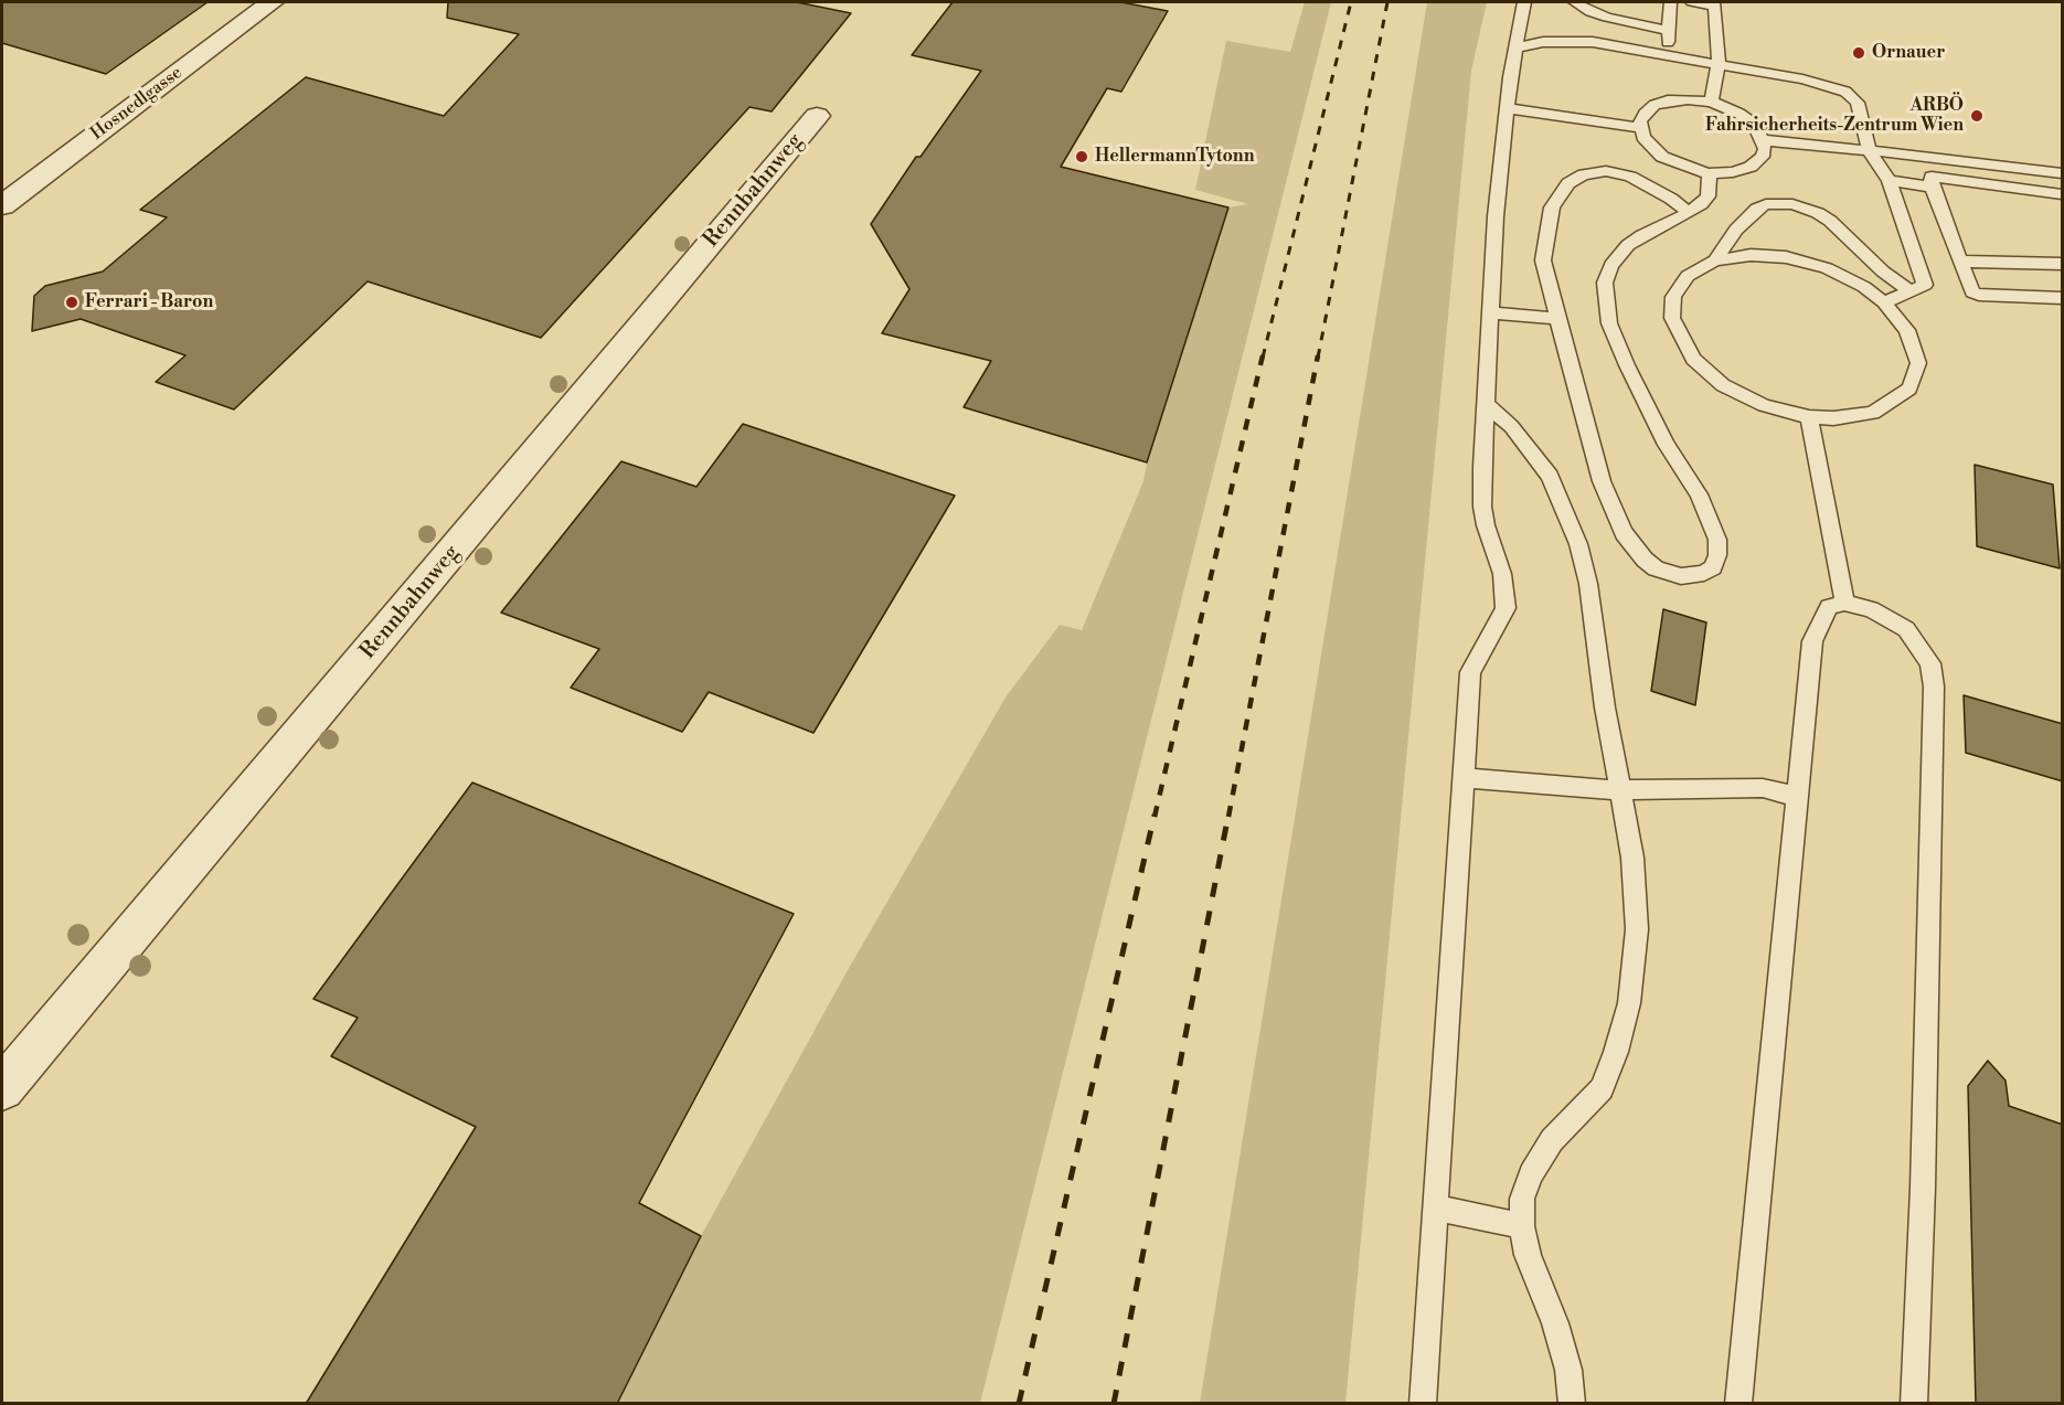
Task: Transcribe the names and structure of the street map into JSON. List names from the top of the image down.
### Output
{
  "streets": {
    "street": ["Hosnedlgasse", "Rennbahnweg"]
  },
  "places": [
    "Ornauer",
    "ARBÖ Fahrsicherheits-Zentrum Wien",
    "HellermannTytonn",
    "Ferrari - Baron"
  ]
}
